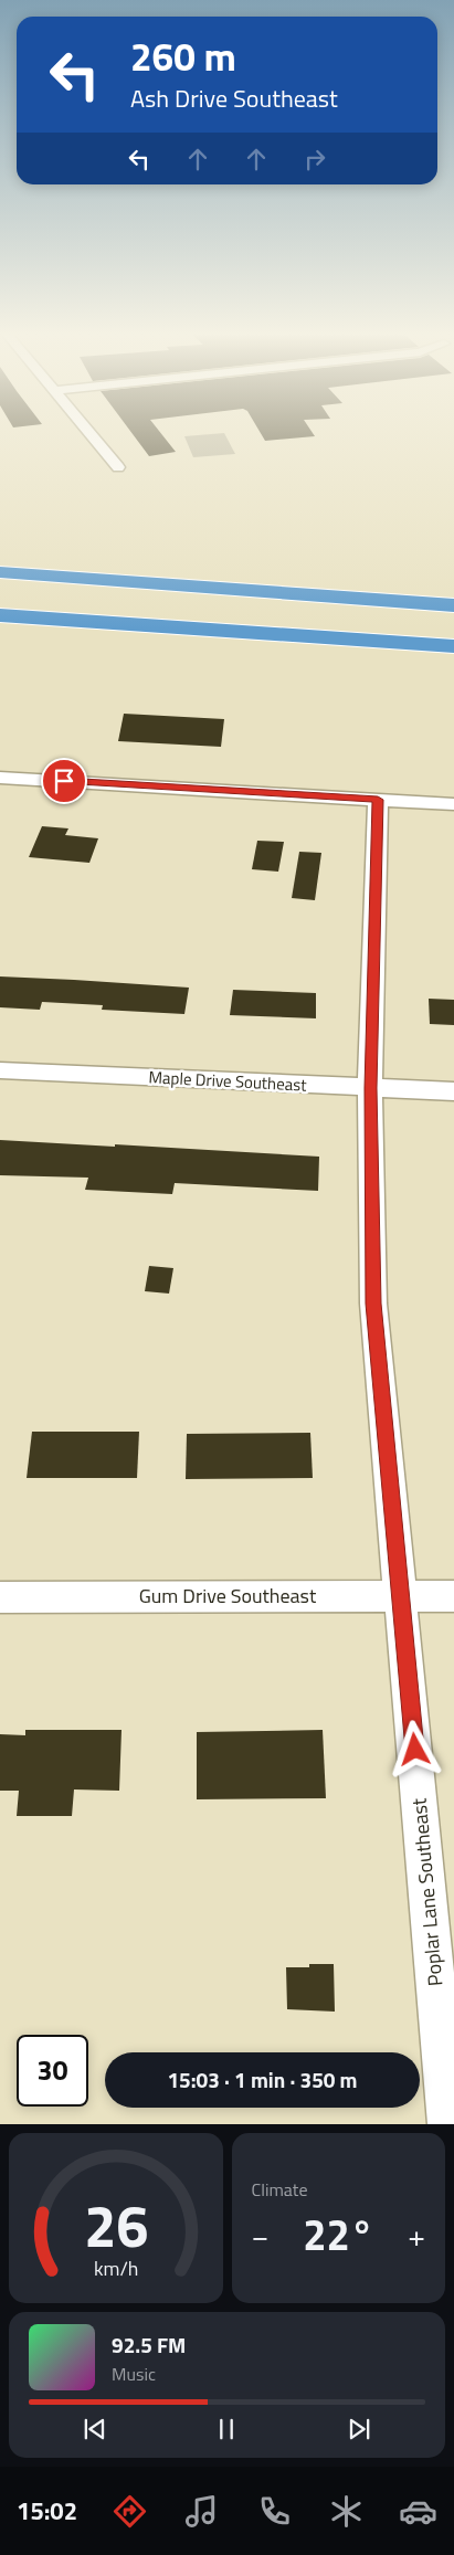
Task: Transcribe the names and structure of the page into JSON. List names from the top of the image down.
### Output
{
  "streets": {
    "street": ["Maple Drive Southeast", "Gum Drive Southeast", "Poplar Lane Southeast"]
  },
  "crossings": [
    ["Maple Drive Southeast", "Poplar Lane Southeast"],
    ["Gum Drive Southeast", "Poplar Lane Southeast"]
  ],
  "page": {
    "turn": ["260 m", "Ash Drive Southeast"],
    "limit": "30",
    "trip": "15:03 · 1 min · 350 m",
    "tile": "Climate",
    "heat": ["−", "22°", "+"],
    "song": ["92.5 FM", "Music"],
    "tabs": "15:02",
    "gauge": ["26", "km/h"]
  }
}
